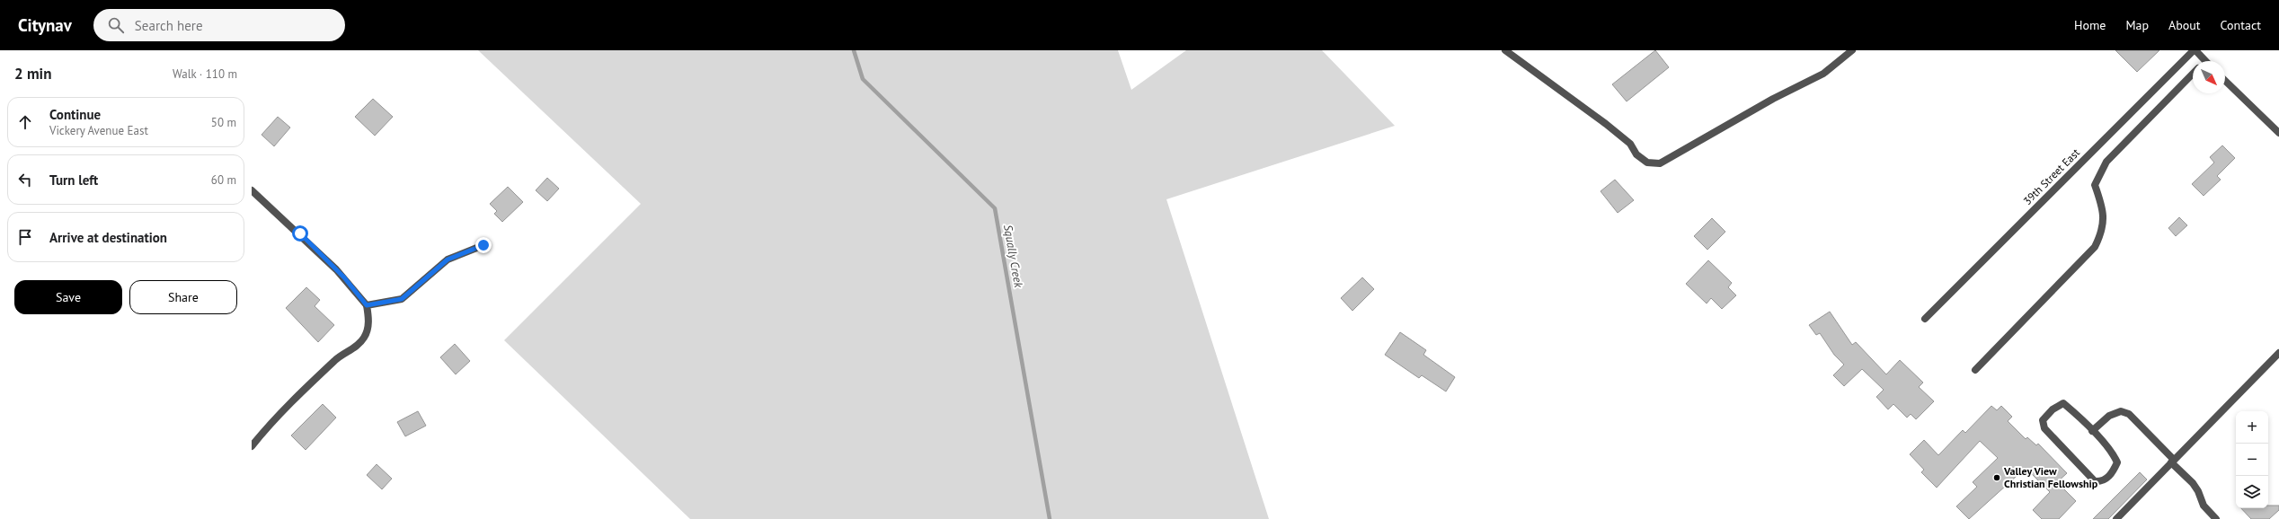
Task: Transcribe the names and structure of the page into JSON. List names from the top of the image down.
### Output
{
  "streets": {
    "street": ["39th Street East"]
  },
  "water": ["Squally Creek"],
  "places": ["Valley View Christian Fellowship"],
  "north": "bottom right",
  "page": {
    "header": "Citynav",
    "search": "Search here",
    "nav": [
      "Home",
      "Map",
      "About",
      "Contact"
    ],
    "heading": ["2 min", "Walk · 110 m"],
    "list": [
      ["Continue", "Vickery Avenue East", "50 m"],
      ["Turn left", "60 m"],
      "Arrive at destination"
    ],
    "buttons": ["Save", "Share"],
    "map_buttons": ["+", "−"]
  }
}
